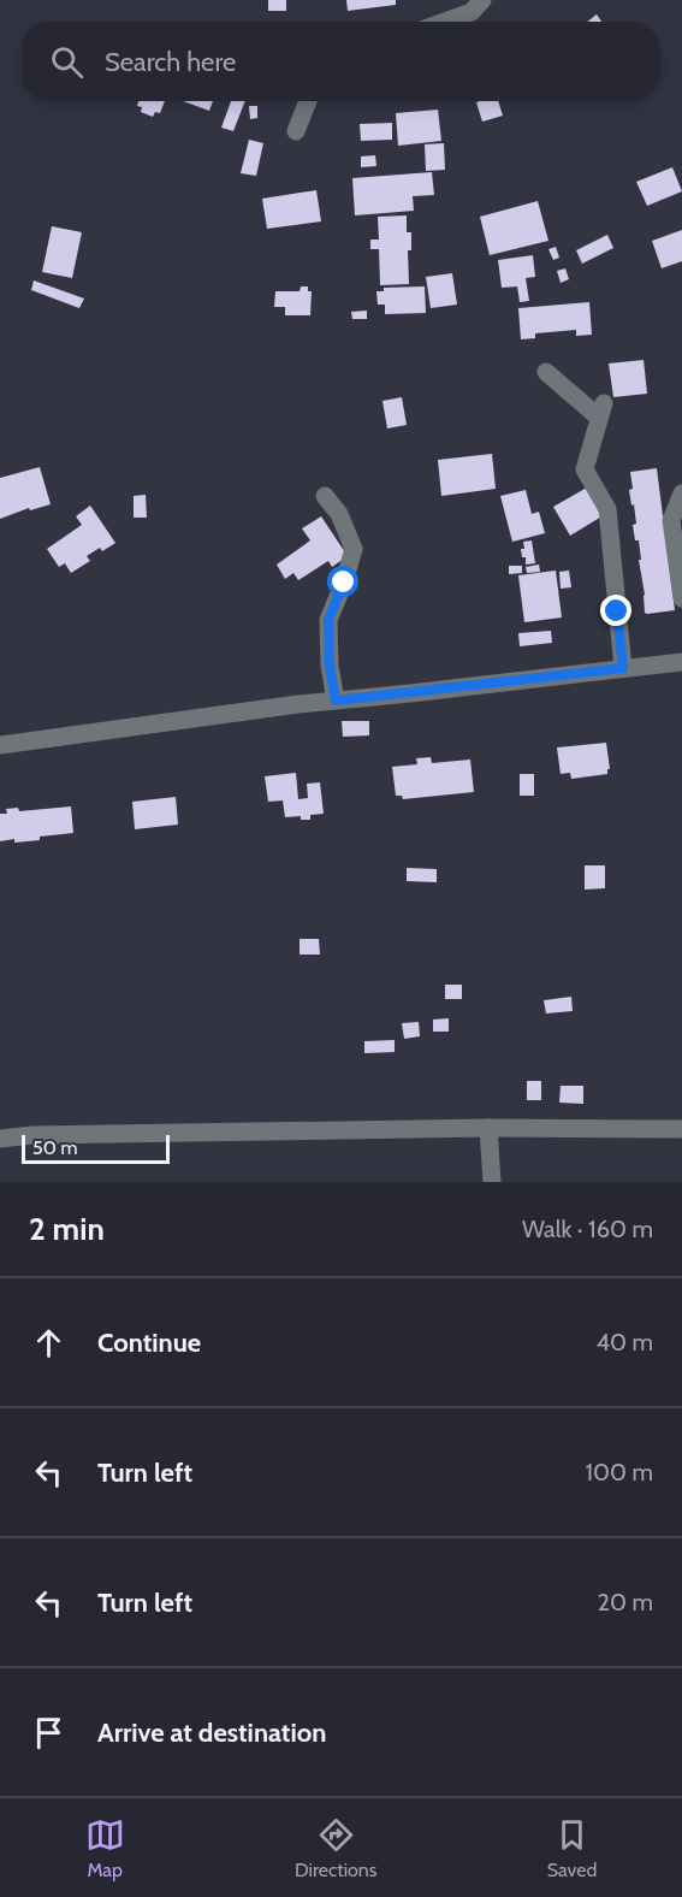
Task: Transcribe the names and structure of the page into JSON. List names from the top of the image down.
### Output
{
  "scale_bar": "50 m",
  "page": {
    "search": "Search here",
    "scale": "50 m",
    "heading": ["2 min", "Walk · 160 m"],
    "list": [
      ["Continue", "40 m"],
      ["Turn left", "100 m"],
      ["Turn left", "20 m"],
      "Arrive at destination"
    ],
    "nav": ["Map", "Directions", "Saved"]
  }
}
